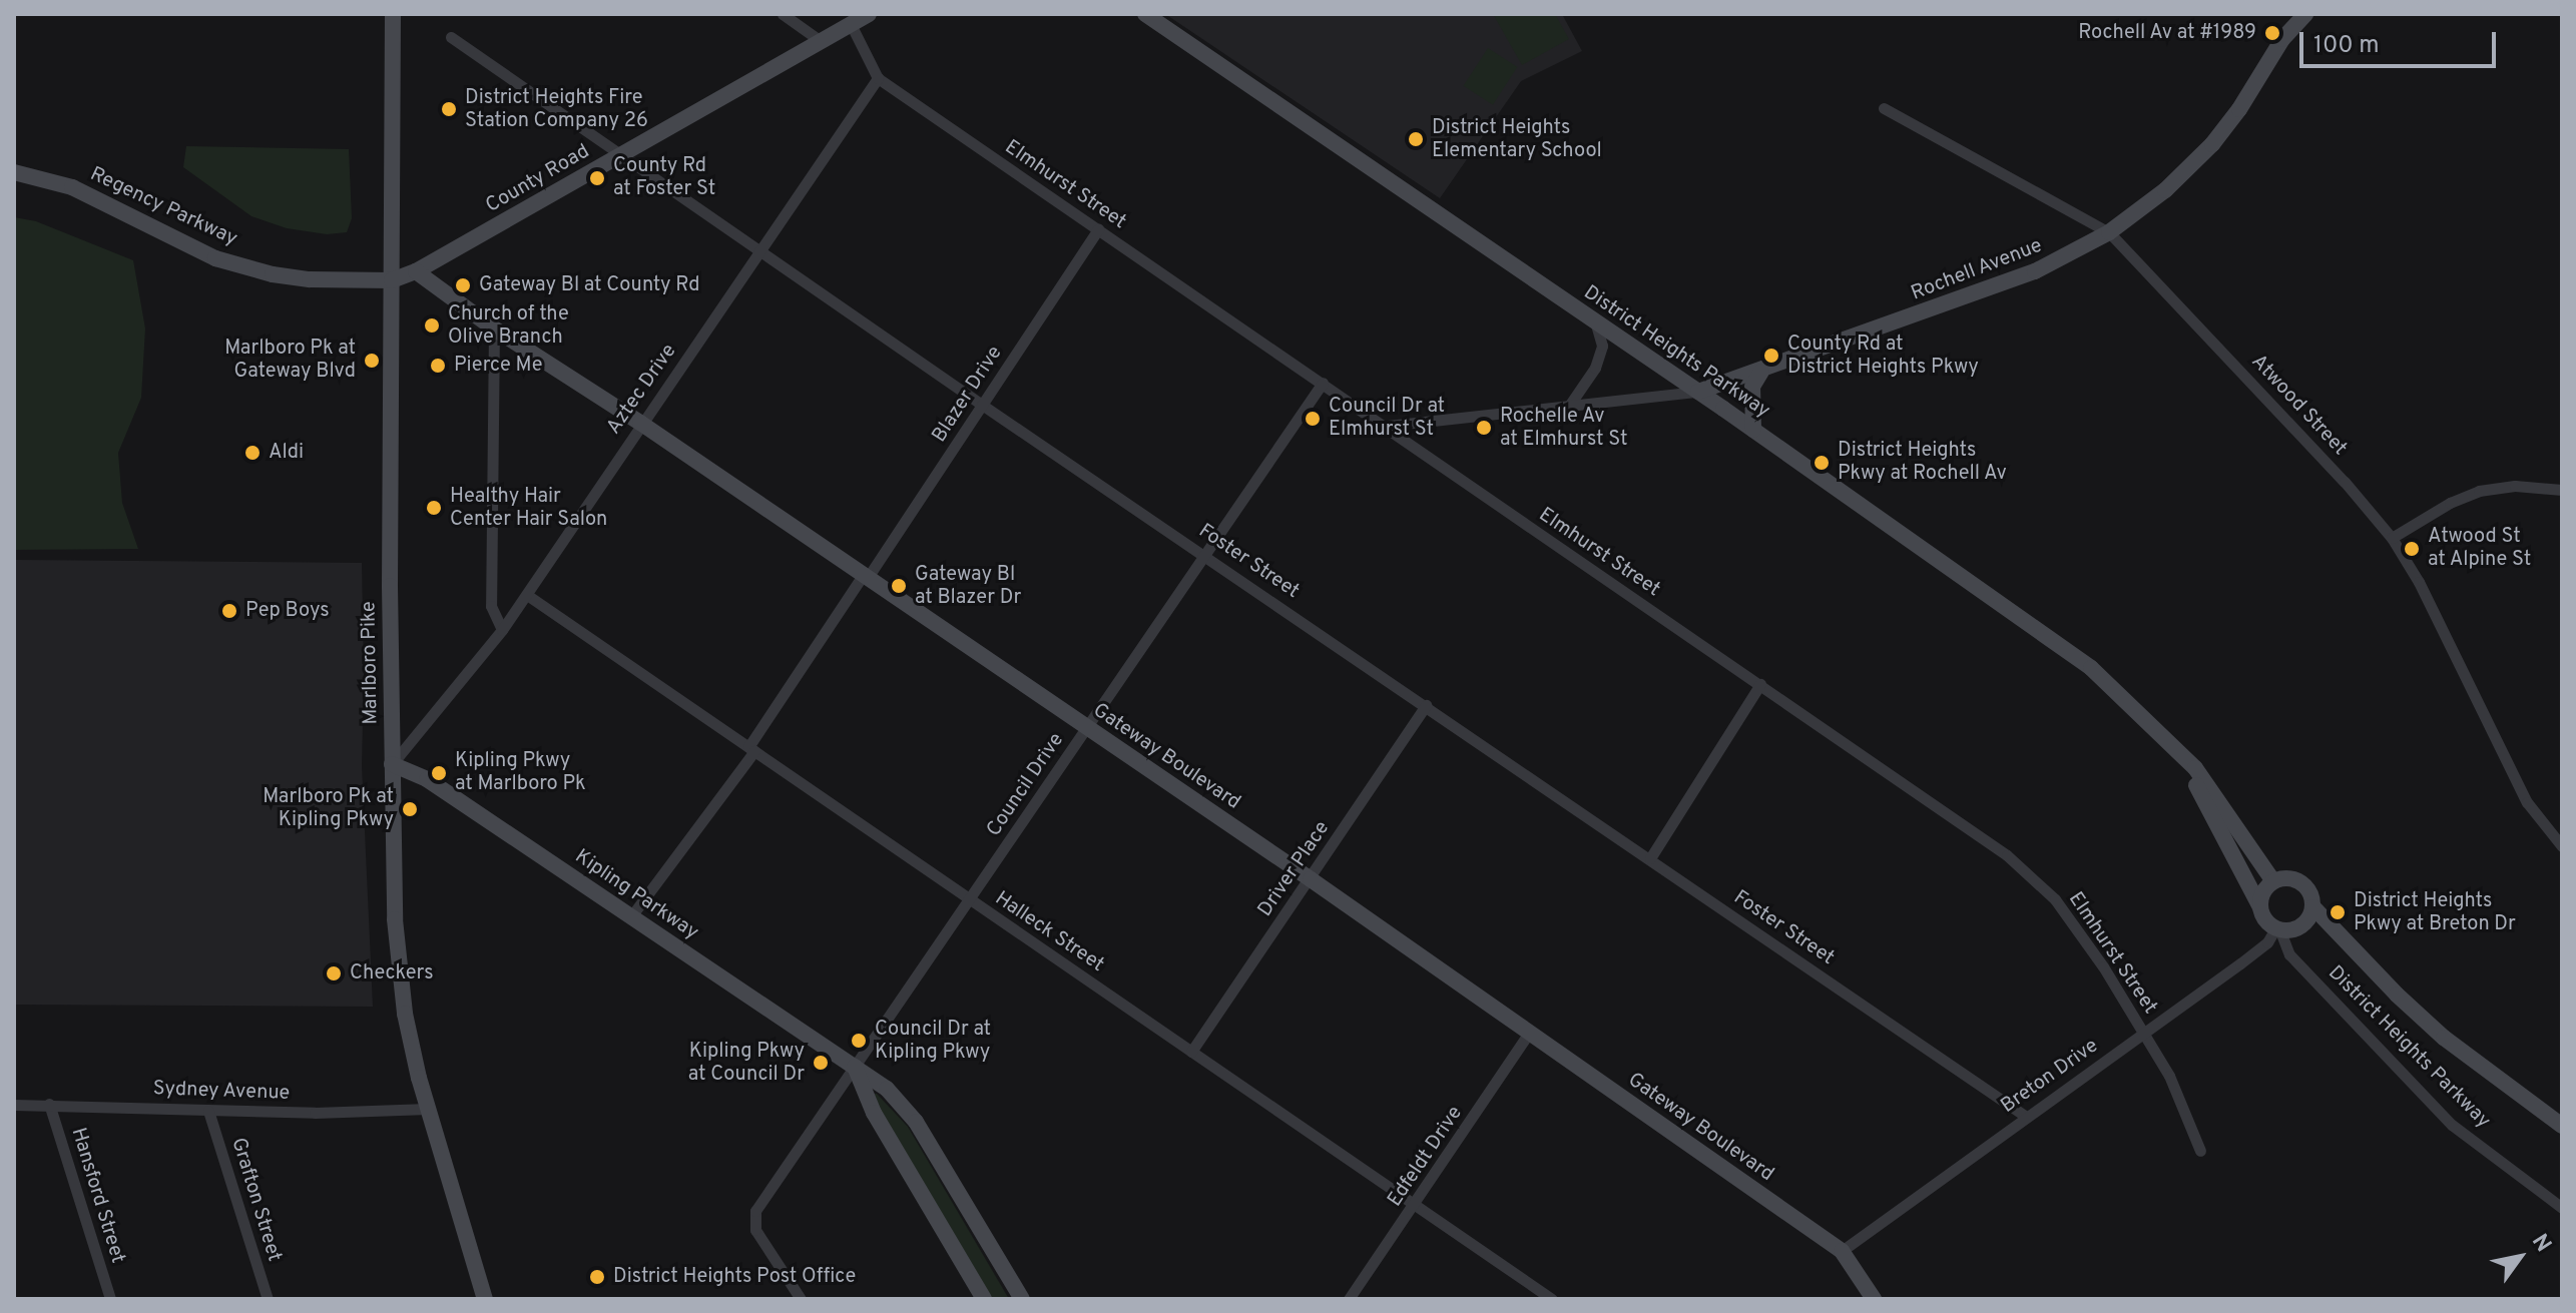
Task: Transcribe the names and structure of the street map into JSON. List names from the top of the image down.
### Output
{
  "streets": {
    "street": [
      "County Road",
      "Elmhurst Street",
      "Regency Parkway",
      "Rochell Avenue",
      "District Heights Parkway",
      "Aztec Drive",
      "Blazer Drive",
      "Atwood Street",
      "Foster Street",
      "Marlboro Pike",
      "Gateway Boulevard",
      "Council Drive",
      "Driver Place",
      "Kipling Parkway",
      "Halleck Street",
      "Breton Drive",
      "Sydney Avenue",
      "Edfeldt Drive",
      "Hansford Street",
      "Grafton Street"
    ]
  },
  "crossings": [
    ["County Road", "Regency Parkway"],
    ["County Road", "Foster Street"],
    ["County Road", "Marlboro Pike"],
    ["County Road", "Gateway Boulevard"],
    ["Elmhurst Street", "Rochell Avenue"],
    ["Elmhurst Street", "Aztec Drive"],
    ["Elmhurst Street", "Blazer Drive"],
    ["Elmhurst Street", "Council Drive"],
    ["Elmhurst Street", "Breton Drive"],
    ["Regency Parkway", "Marlboro Pike"],
    ["Rochell Avenue", "District Heights Parkway"],
    ["Rochell Avenue", "Atwood Street"],
    ["District Heights Parkway", "Breton Drive"],
    ["Aztec Drive", "Foster Street"],
    ["Aztec Drive", "Marlboro Pike"],
    ["Aztec Drive", "Gateway Boulevard"],
    ["Aztec Drive", "Kipling Parkway"],
    ["Aztec Drive", "Halleck Street"],
    ["Blazer Drive", "Foster Street"],
    ["Blazer Drive", "Gateway Boulevard"],
    ["Blazer Drive", "Kipling Parkway"],
    ["Blazer Drive", "Halleck Street"],
    ["Foster Street", "Council Drive"],
    ["Foster Street", "Driver Place"],
    ["Foster Street", "Breton Drive"],
    ["Marlboro Pike", "Kipling Parkway"],
    ["Marlboro Pike", "Sydney Avenue"],
    ["Gateway Boulevard", "Council Drive"],
    ["Gateway Boulevard", "Driver Place"],
    ["Gateway Boulevard", "Breton Drive"],
    ["Gateway Boulevard", "Edfeldt Drive"],
    ["Council Drive", "Kipling Parkway"],
    ["Council Drive", "Halleck Street"],
    ["Driver Place", "Halleck Street"],
    ["Halleck Street", "Edfeldt Drive"],
    ["Sydney Avenue", "Hansford Street"],
    ["Sydney Avenue", "Grafton Street"]
  ],
  "places": [
    "Rochell Av at #1989",
    "District Heights Fire Station Company 26",
    "District Heights Elementary School",
    "County Rd at Foster St",
    "Gateway Bl at County Rd",
    "Church of the Olive Branch",
    "County Rd at District Heights Pkwy",
    "Marlboro Pk at Gateway Blvd",
    "Pierce Me",
    "Council Dr at Elmhurst St",
    "Rochelle Av at Elmhurst St",
    "Aldi",
    "District Heights Pkwy at Rochell Av",
    "Healthy Hair Center Hair Salon",
    "Atwood St at Alpine St",
    "Gateway Bl at Blazer Dr",
    "Pep Boys",
    "Kipling Pkwy at Marlboro Pk",
    "Marlboro Pk at Kipling Pkwy",
    "District Heights Pkwy at Breton Dr",
    "Checkers",
    "Council Dr at Kipling Pkwy",
    "Kipling Pkwy at Council Dr",
    "District Heights Post Office"
  ],
  "scale_bar": "100 m",
  "north": "top right"
}
